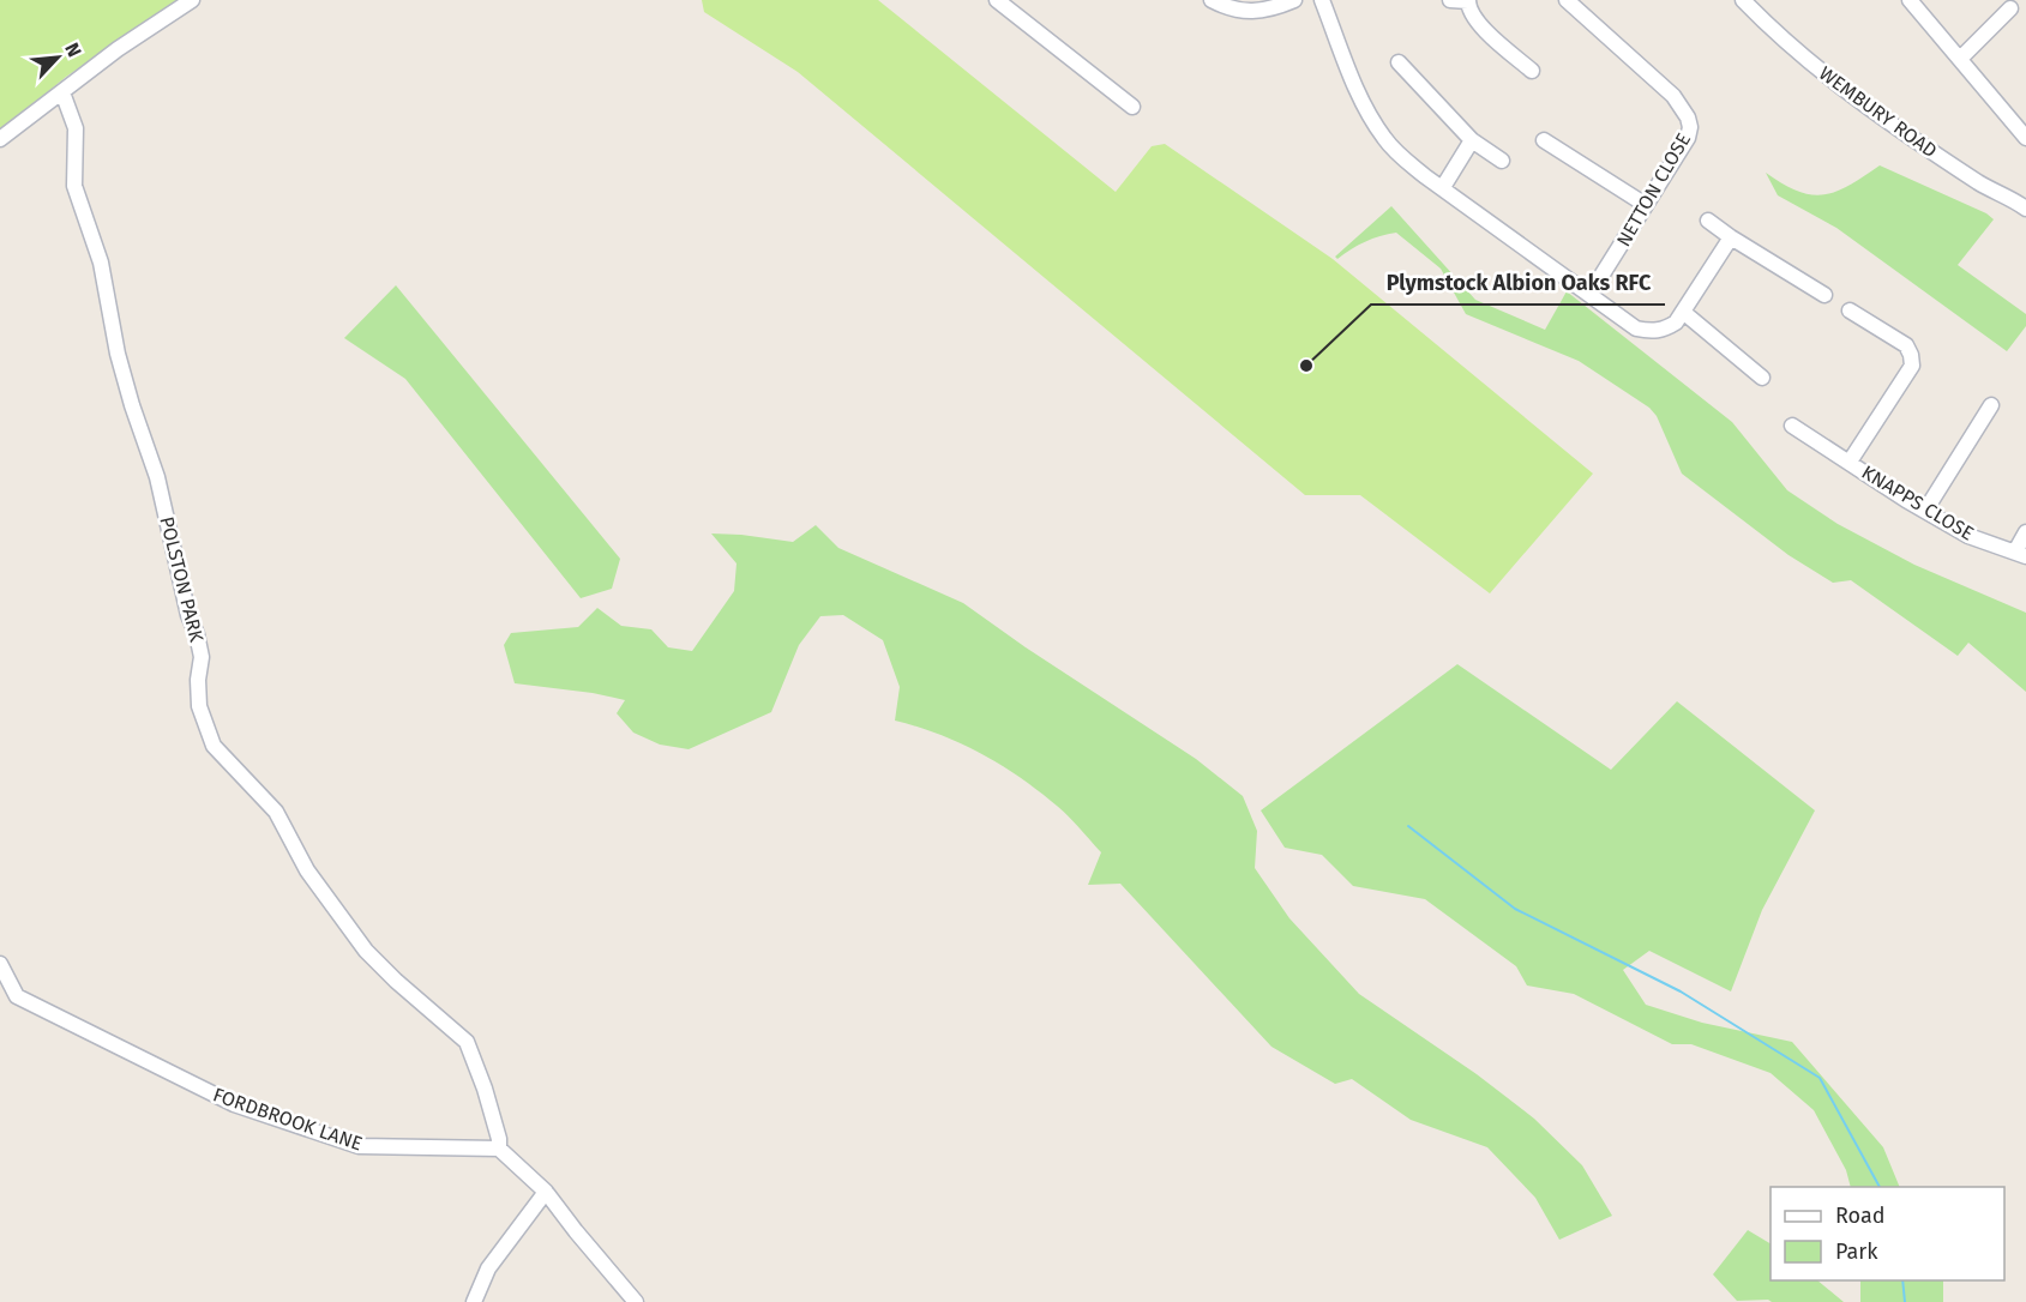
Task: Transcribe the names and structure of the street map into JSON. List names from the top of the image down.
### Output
{
  "streets": {
    "street": [
      "WEMBURY ROAD",
      "NETTON CLOSE",
      "KNAPPS CLOSE",
      "POLSTON PARK",
      "FORDBROOK LANE"
    ]
  },
  "crossings": [
    ["POLSTON PARK", "FORDBROOK LANE"]
  ],
  "places": ["Plymstock Albion Oaks RFC"],
  "legend": ["Road", "Park"],
  "north": "top right"
}
